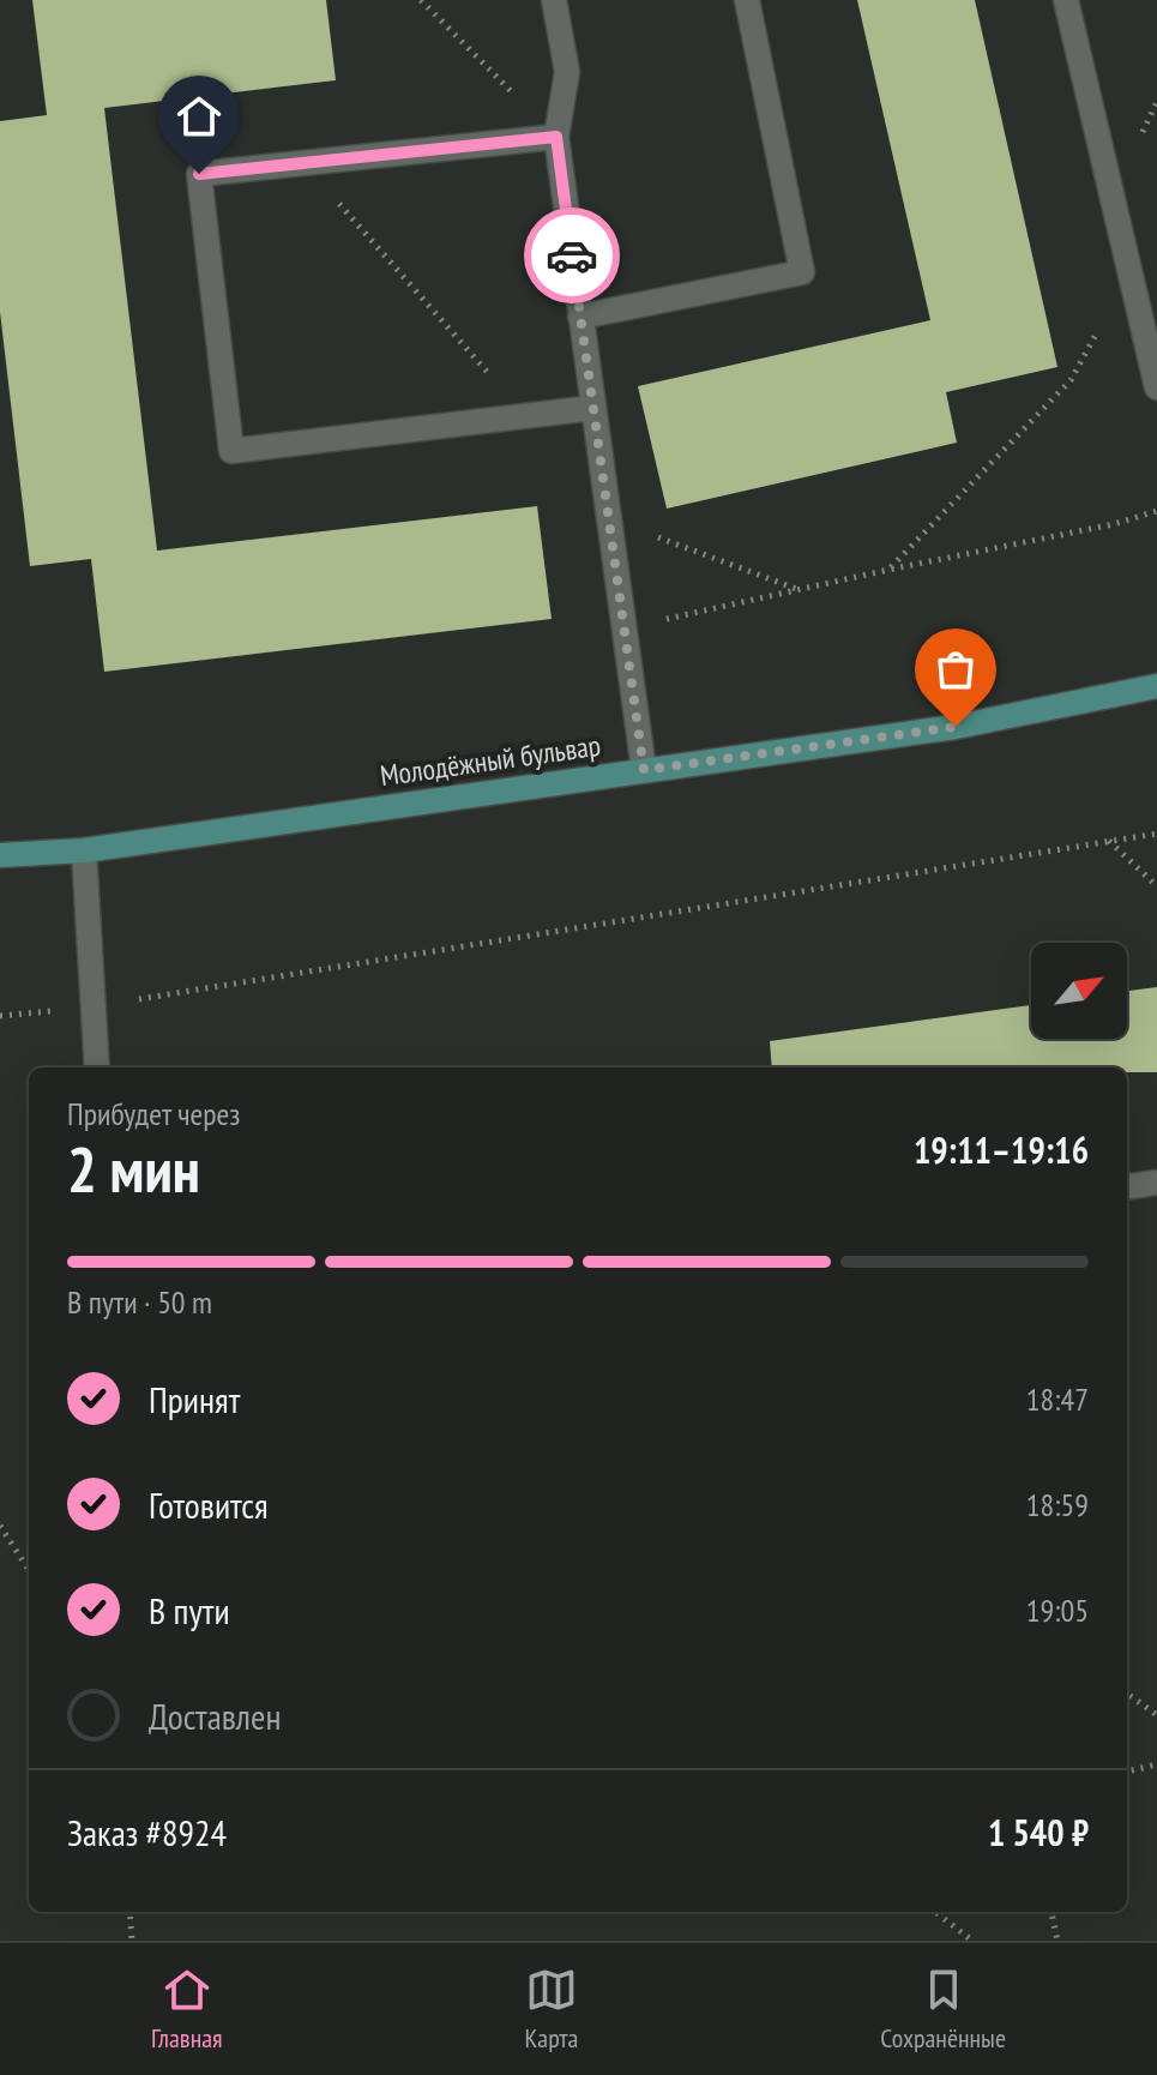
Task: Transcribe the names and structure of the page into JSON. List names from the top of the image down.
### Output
{
  "streets": {
    "street": ["Молодёжный бульвар"]
  },
  "north": "top right",
  "page": {
    "heading": ["2 мин", "Прибудет через", "19:11–19:16"],
    "panel": ["Заказ #8924", "1 540 ₽"],
    "bar": "В пути · 50 m",
    "list": [
      ["Принят", "18:47"],
      ["Готовится", "18:59"],
      ["В пути", "19:05"],
      "Доставлен"
    ],
    "tabs": ["Главная", "Карта", "Сохранённые"]
  }
}
